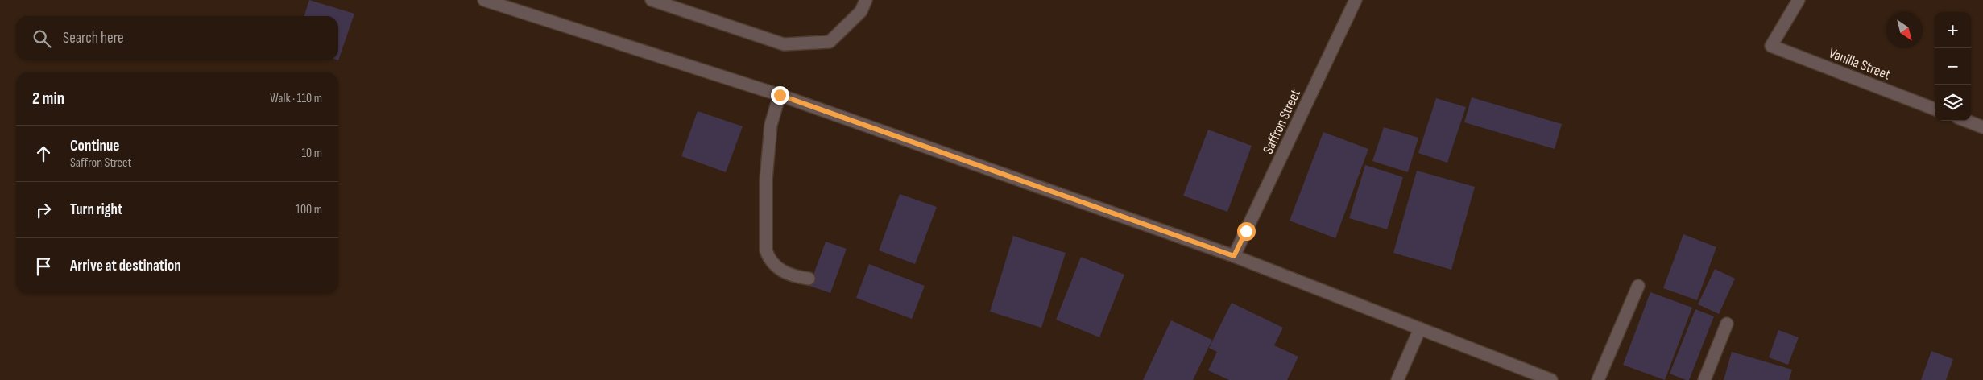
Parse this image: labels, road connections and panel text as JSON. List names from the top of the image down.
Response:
{
  "streets": {
    "street": ["Vanilla Street", "Saffron Street"]
  },
  "north": "bottom right",
  "page": {
    "map_buttons": ["+", "−"],
    "search": "Search here",
    "heading": ["2 min", "Walk · 110 m"],
    "list": [
      ["Continue", "Saffron Street", "10 m"],
      ["Turn right", "100 m"],
      "Arrive at destination"
    ]
  }
}
